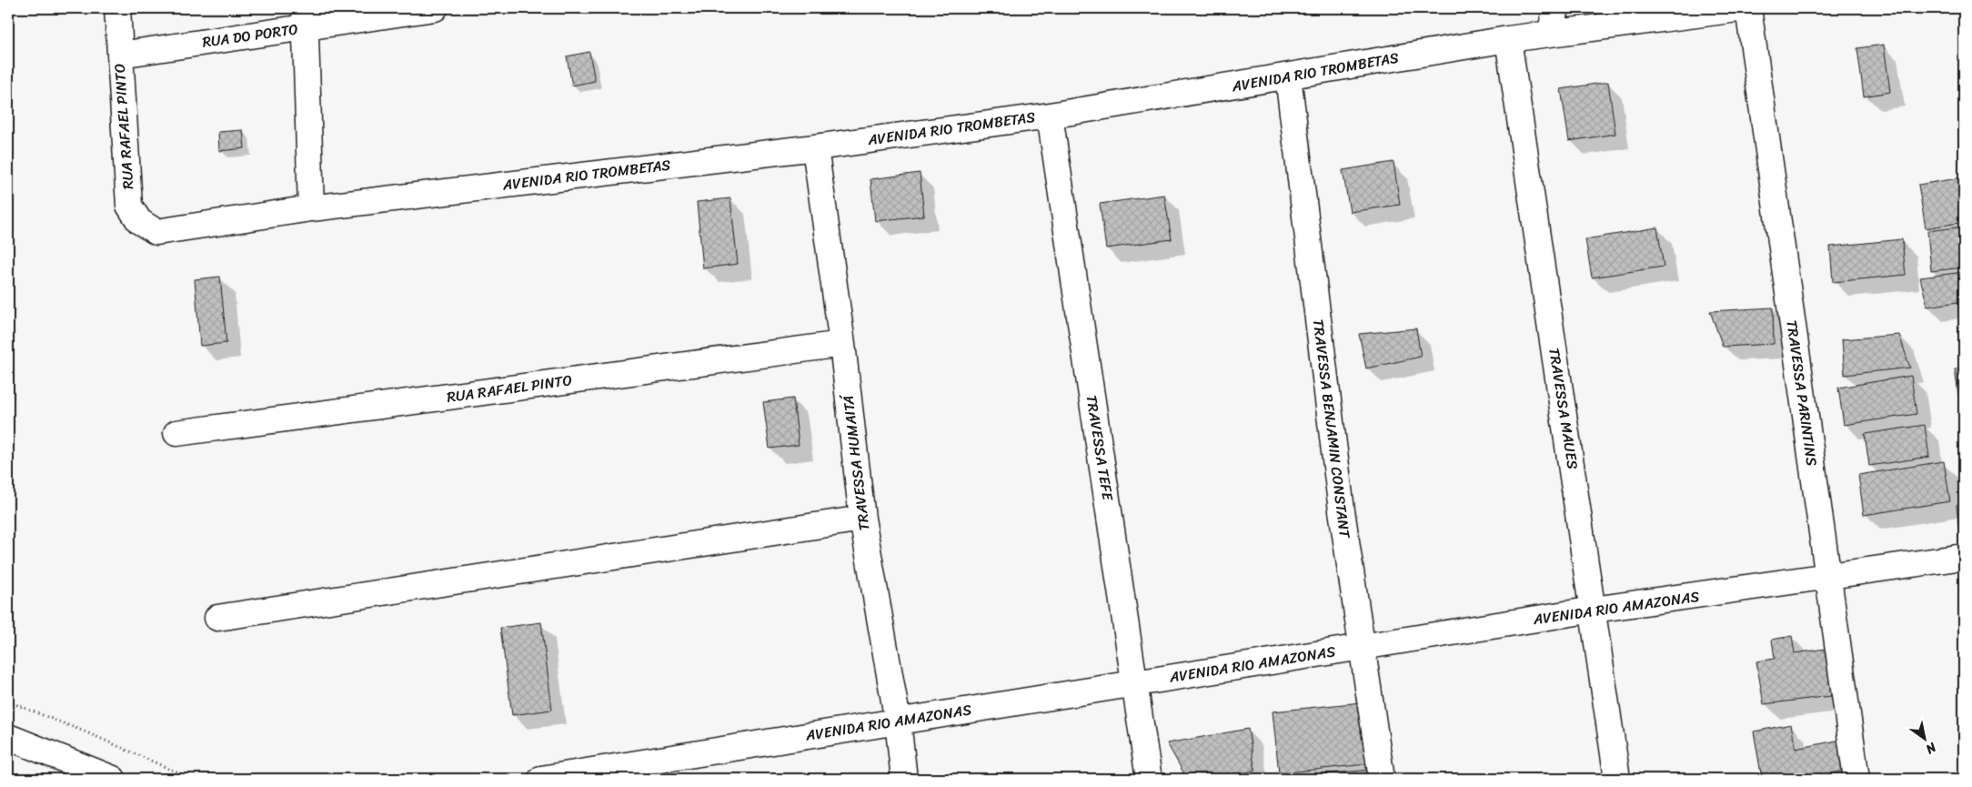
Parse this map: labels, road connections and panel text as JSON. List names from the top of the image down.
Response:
{
  "streets": {
    "street": [
      "RUA DO PORTO",
      "AVENIDA RIO TROMBETAS",
      "RUA RAFAEL PINTO",
      "TRAVESSA PARINTINS",
      "TRAVESSA MAUES",
      "TRAVESSA BENJAMIN CONSTANT",
      "TRAVESSA TEFE",
      "TRAVESSA HUMAITÁ",
      "AVENIDA RIO AMAZONAS"
    ]
  },
  "crossings": [
    ["RUA DO PORTO", "RUA RAFAEL PINTO"],
    ["AVENIDA RIO TROMBETAS", "RUA RAFAEL PINTO"],
    ["AVENIDA RIO TROMBETAS", "TRAVESSA MAUES"],
    ["AVENIDA RIO TROMBETAS", "TRAVESSA BENJAMIN CONSTANT"],
    ["AVENIDA RIO TROMBETAS", "TRAVESSA TEFE"],
    ["AVENIDA RIO TROMBETAS", "TRAVESSA HUMAITÁ"],
    ["RUA RAFAEL PINTO", "TRAVESSA HUMAITÁ"],
    ["TRAVESSA PARINTINS", "AVENIDA RIO AMAZONAS"],
    ["TRAVESSA MAUES", "AVENIDA RIO AMAZONAS"],
    ["TRAVESSA BENJAMIN CONSTANT", "AVENIDA RIO AMAZONAS"],
    ["TRAVESSA TEFE", "AVENIDA RIO AMAZONAS"],
    ["TRAVESSA HUMAITÁ", "AVENIDA RIO AMAZONAS"]
  ],
  "north": "bottom right"
}
